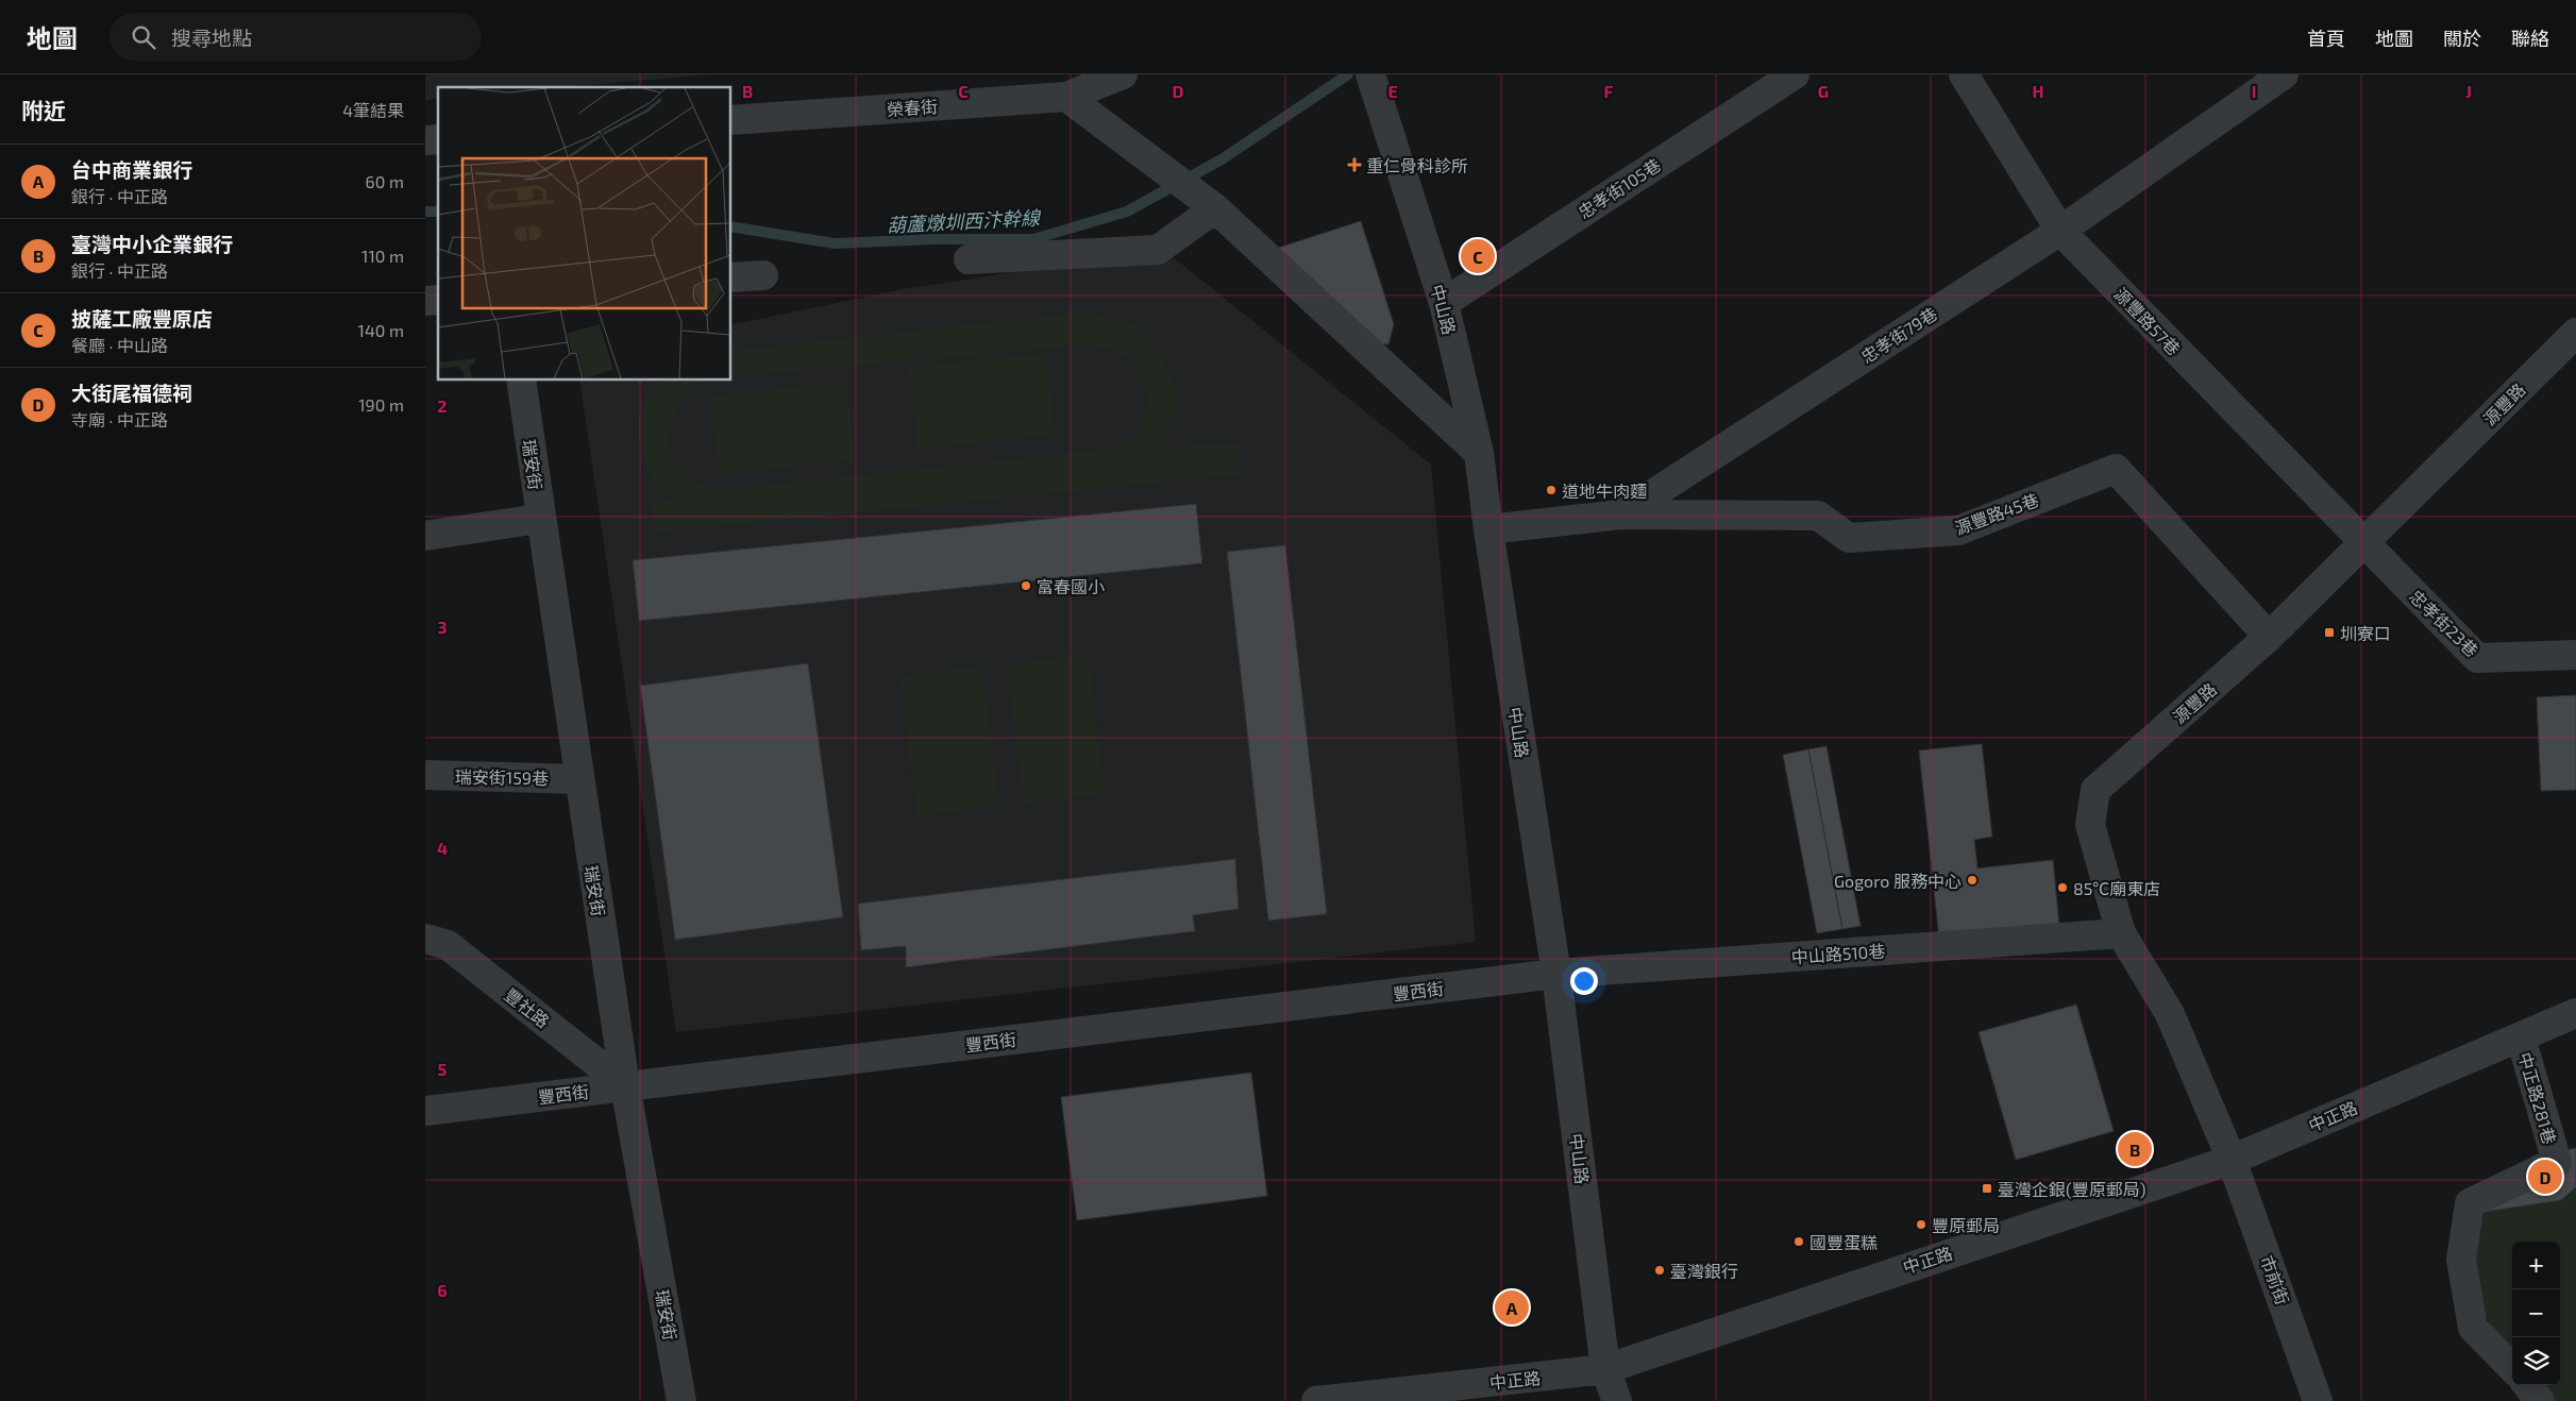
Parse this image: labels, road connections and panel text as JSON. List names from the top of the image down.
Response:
{
  "streets": {
    "street": [
      "榮春街",
      "忠孝街105巷",
      "中山路",
      "源豐路57巷",
      "忠孝街79巷",
      "源豐路",
      "瑞安街",
      "源豐路45巷",
      "忠孝街23巷",
      "瑞安街159巷",
      "中山路510巷",
      "豐西街",
      "豐社路",
      "中正路281巷",
      "中正路",
      "市前街"
    ]
  },
  "crossings": [
    ["忠孝街105巷", "中山路"],
    ["中山路", "忠孝街79巷"],
    ["中山路", "中山路510巷"],
    ["中山路", "豐西街"],
    ["中山路", "中正路"],
    ["源豐路57巷", "忠孝街79巷"],
    ["源豐路57巷", "源豐路"],
    ["源豐路57巷", "忠孝街23巷"],
    ["忠孝街79巷", "源豐路45巷"],
    ["源豐路", "源豐路45巷"],
    ["源豐路", "忠孝街23巷"],
    ["源豐路", "中山路510巷"],
    ["源豐路", "中正路"],
    ["源豐路", "市前街"],
    ["瑞安街", "瑞安街159巷"],
    ["瑞安街", "豐西街"],
    ["瑞安街", "豐社路"],
    ["中山路510巷", "豐西街"],
    ["豐西街", "豐社路"],
    ["中正路281巷", "中正路"],
    ["中正路", "市前街"]
  ],
  "water": ["葫蘆燉圳西汴幹線"],
  "places": {
    "health": ["重仁骨科診所"],
    "other": [
      "道地牛肉麵",
      "富春國小",
      "Gogoro 服務中心",
      "85℃廟東店",
      "豐原郵局",
      "國豐蛋糕",
      "臺灣銀行"
    ],
    "transit": ["圳寮口", "臺灣企銀(豐原郵局)"]
  },
  "page": {
    "header": "地圖",
    "search": "搜尋地點",
    "nav": [
      "首頁",
      "地圖",
      "關於",
      "聯絡"
    ],
    "heading": ["附近", "4筆結果"],
    "list": [
      {
        "mark": "A",
        "name": "台中商業銀行",
        "note": "銀行 · 中正路",
        "value": "60 m"
      },
      {
        "mark": "B",
        "name": "臺灣中小企業銀行",
        "note": "銀行 · 中正路",
        "value": "110 m"
      },
      {
        "mark": "C",
        "name": "披薩工廠豐原店",
        "note": "餐廳 · 中山路",
        "value": "140 m"
      },
      {
        "mark": "D",
        "name": "大街尾福德祠",
        "note": "寺廟 · 中正路",
        "value": "190 m"
      }
    ],
    "pins": [
      "C",
      "B",
      "D",
      "A"
    ],
    "map_buttons": ["+", "−"]
  },
  "grid": {
    "columns": [
      "B",
      "C",
      "D",
      "E",
      "F",
      "G",
      "H",
      "I",
      "J"
    ],
    "rows": [
      "2",
      "3",
      "4",
      "5",
      "6"
    ]
  }
}
